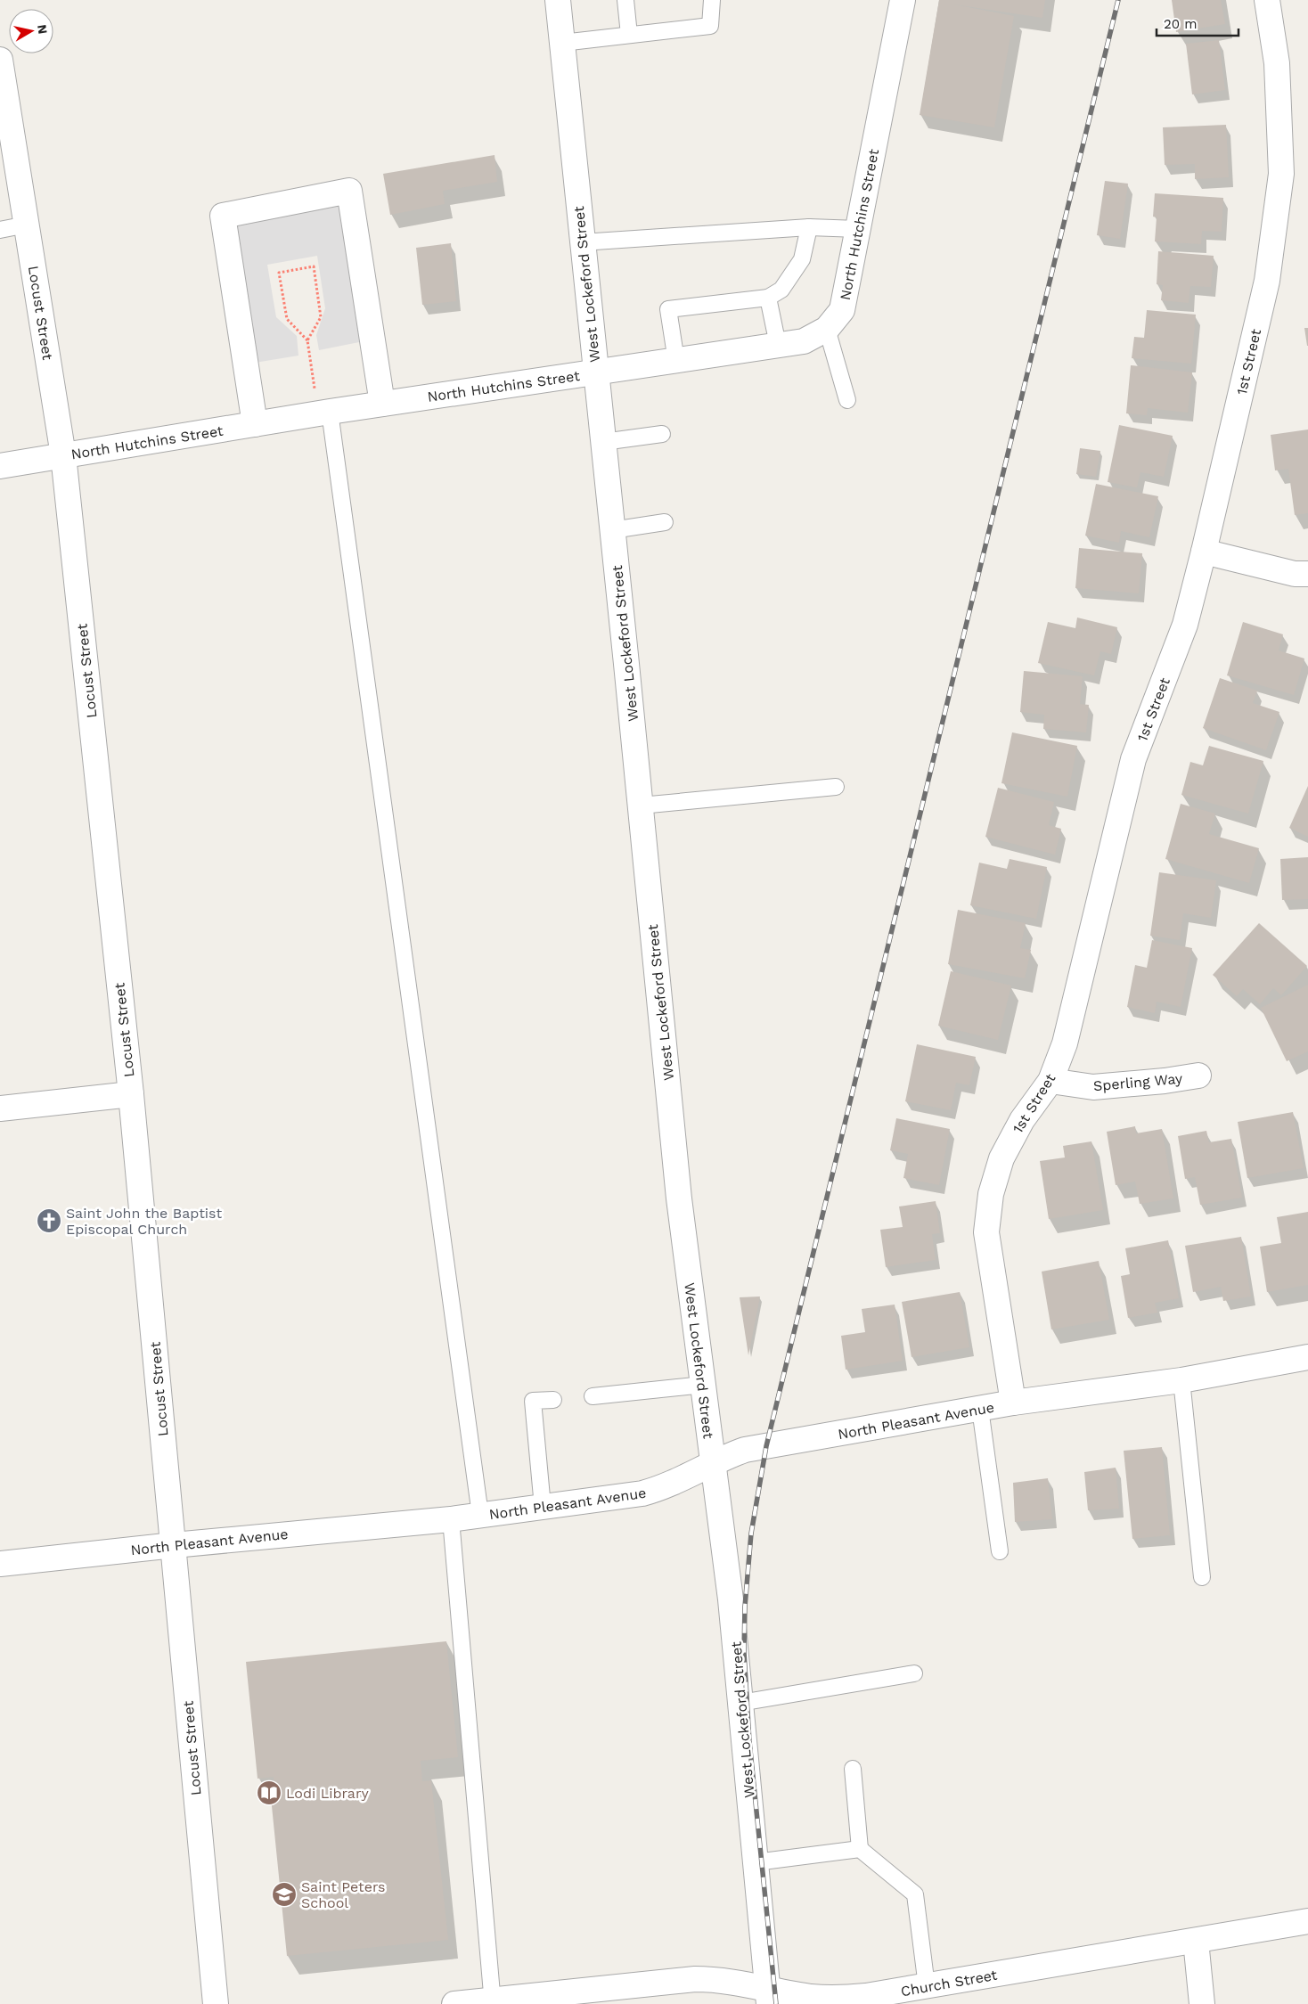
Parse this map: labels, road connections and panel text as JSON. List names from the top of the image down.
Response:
{
  "streets": {
    "street": [
      "North Hutchins Street",
      "West Lockeford Street",
      "Locust Street",
      "1st Street",
      "Sperling Way",
      "North Pleasant Avenue",
      "Church Street"
    ]
  },
  "crossings": [
    ["North Hutchins Street", "West Lockeford Street"],
    ["North Hutchins Street", "Locust Street"],
    ["West Lockeford Street", "North Pleasant Avenue"],
    ["West Lockeford Street", "Church Street"],
    ["Locust Street", "North Pleasant Avenue"],
    ["1st Street", "Sperling Way"],
    ["1st Street", "North Pleasant Avenue"]
  ],
  "places": {
    "church": ["Saint John the Baptist Episcopal Church"],
    "library": ["Lodi Library"],
    "school or university": ["Saint Peters School"]
  },
  "scale_bar": "20 m",
  "north": "right"
}
